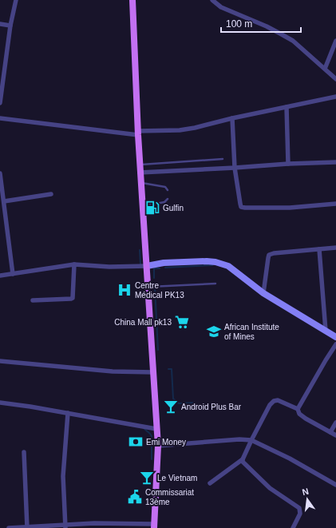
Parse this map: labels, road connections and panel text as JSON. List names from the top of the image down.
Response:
{
  "places": {
    "fuel station": ["Gulfin"],
    "hospital": ["Centre Médical PK13"],
    "supermarket": ["China Mall pk13"],
    "school or university": ["African Institute of Mines"],
    "bar": ["Android Plus Bar", "Le Vietnam"],
    "bank": ["Emi Money"],
    "public building": ["Commissariat 13ème"]
  },
  "scale_bar": "100 m",
  "north": "top"
}
